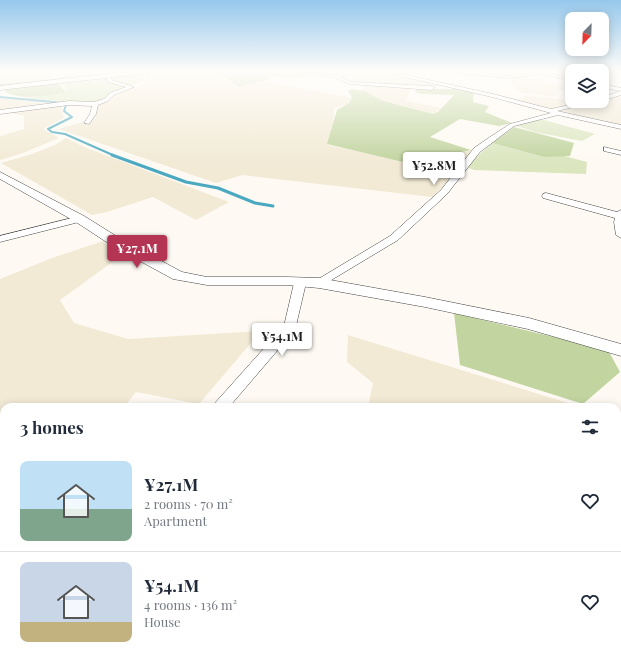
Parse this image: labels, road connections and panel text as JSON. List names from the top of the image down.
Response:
{
  "north": "bottom left",
  "page": {
    "price": ["¥52.8M", "¥27.1M", "¥54.1M"],
    "heading": "3 homes",
    "list": [
      {
        "name": "¥27.1M",
        "note": "2 rooms · 70 m² · Apartment"
      },
      {
        "name": "¥54.1M",
        "note": "4 rooms · 136 m² · House"
      }
    ]
  }
}
